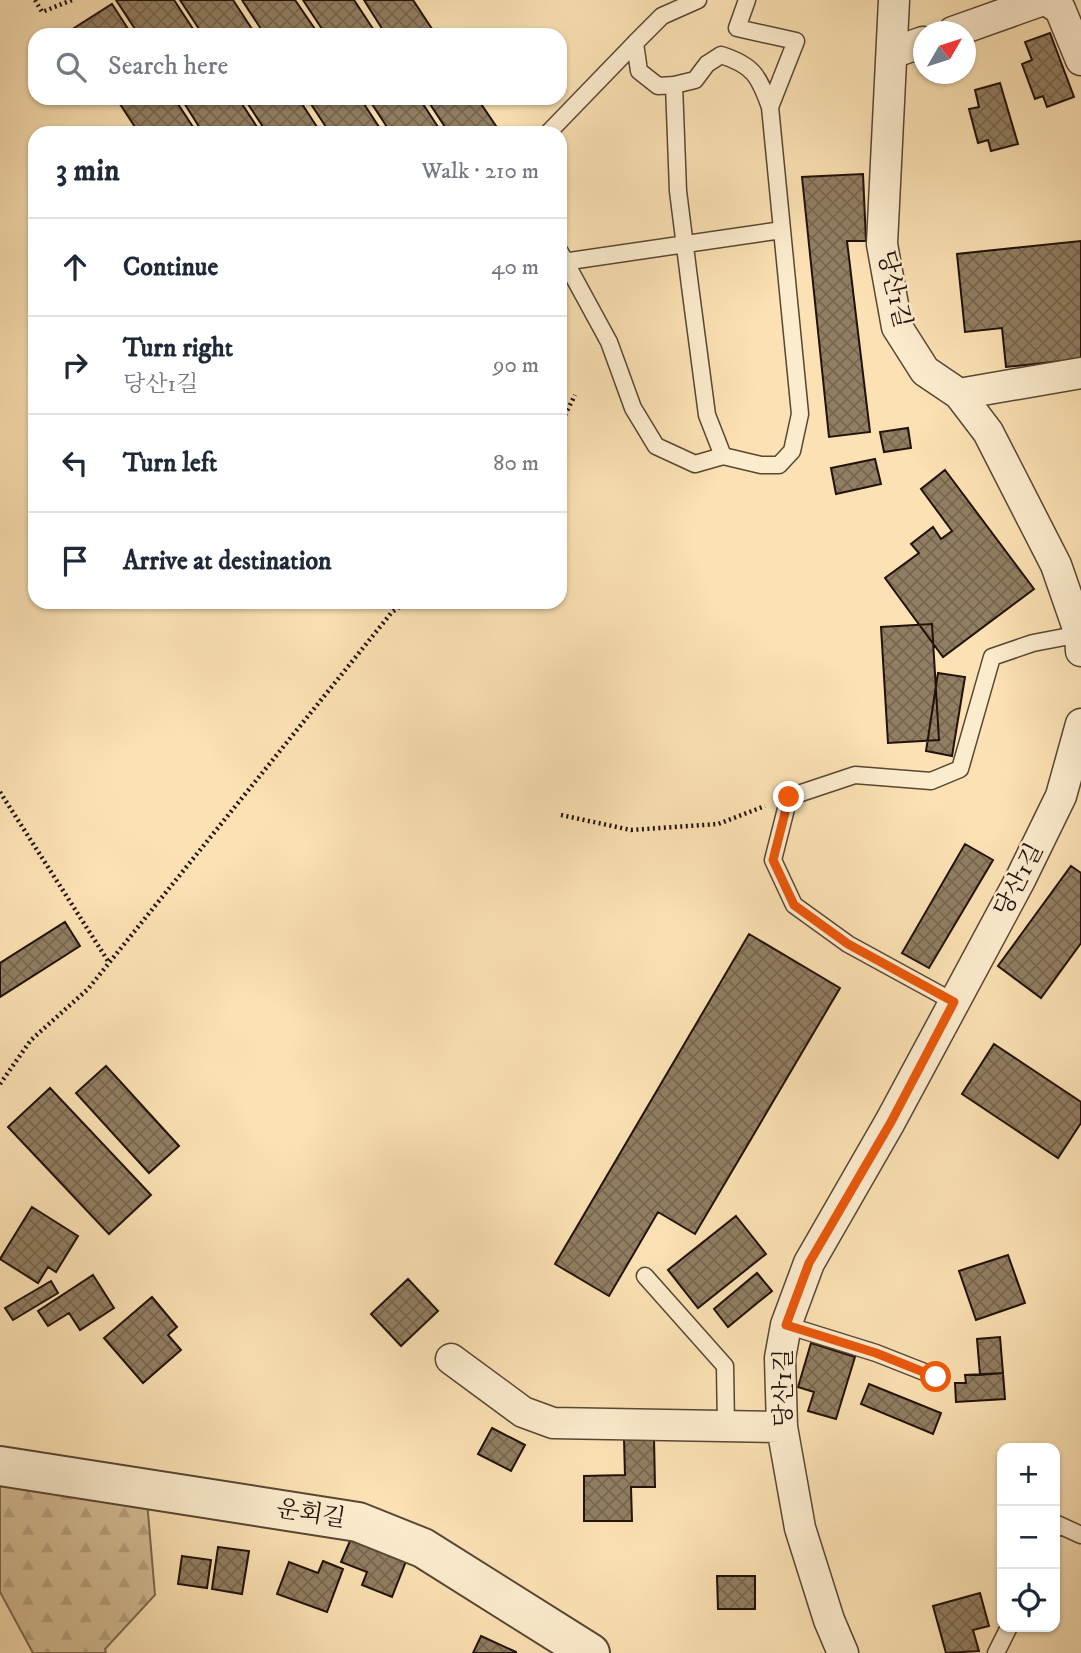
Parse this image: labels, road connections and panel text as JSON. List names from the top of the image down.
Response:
{
  "streets": {
    "street": ["당산1길", "운회길"]
  },
  "north": "top right",
  "page": {
    "search": "Search here",
    "heading": ["3 min", "Walk · 210 m"],
    "list": [
      ["Continue", "40 m"],
      ["Turn right", "당산1길", "90 m"],
      ["Turn left", "80 m"],
      "Arrive at destination"
    ],
    "map_buttons": ["+", "−"]
  }
}
